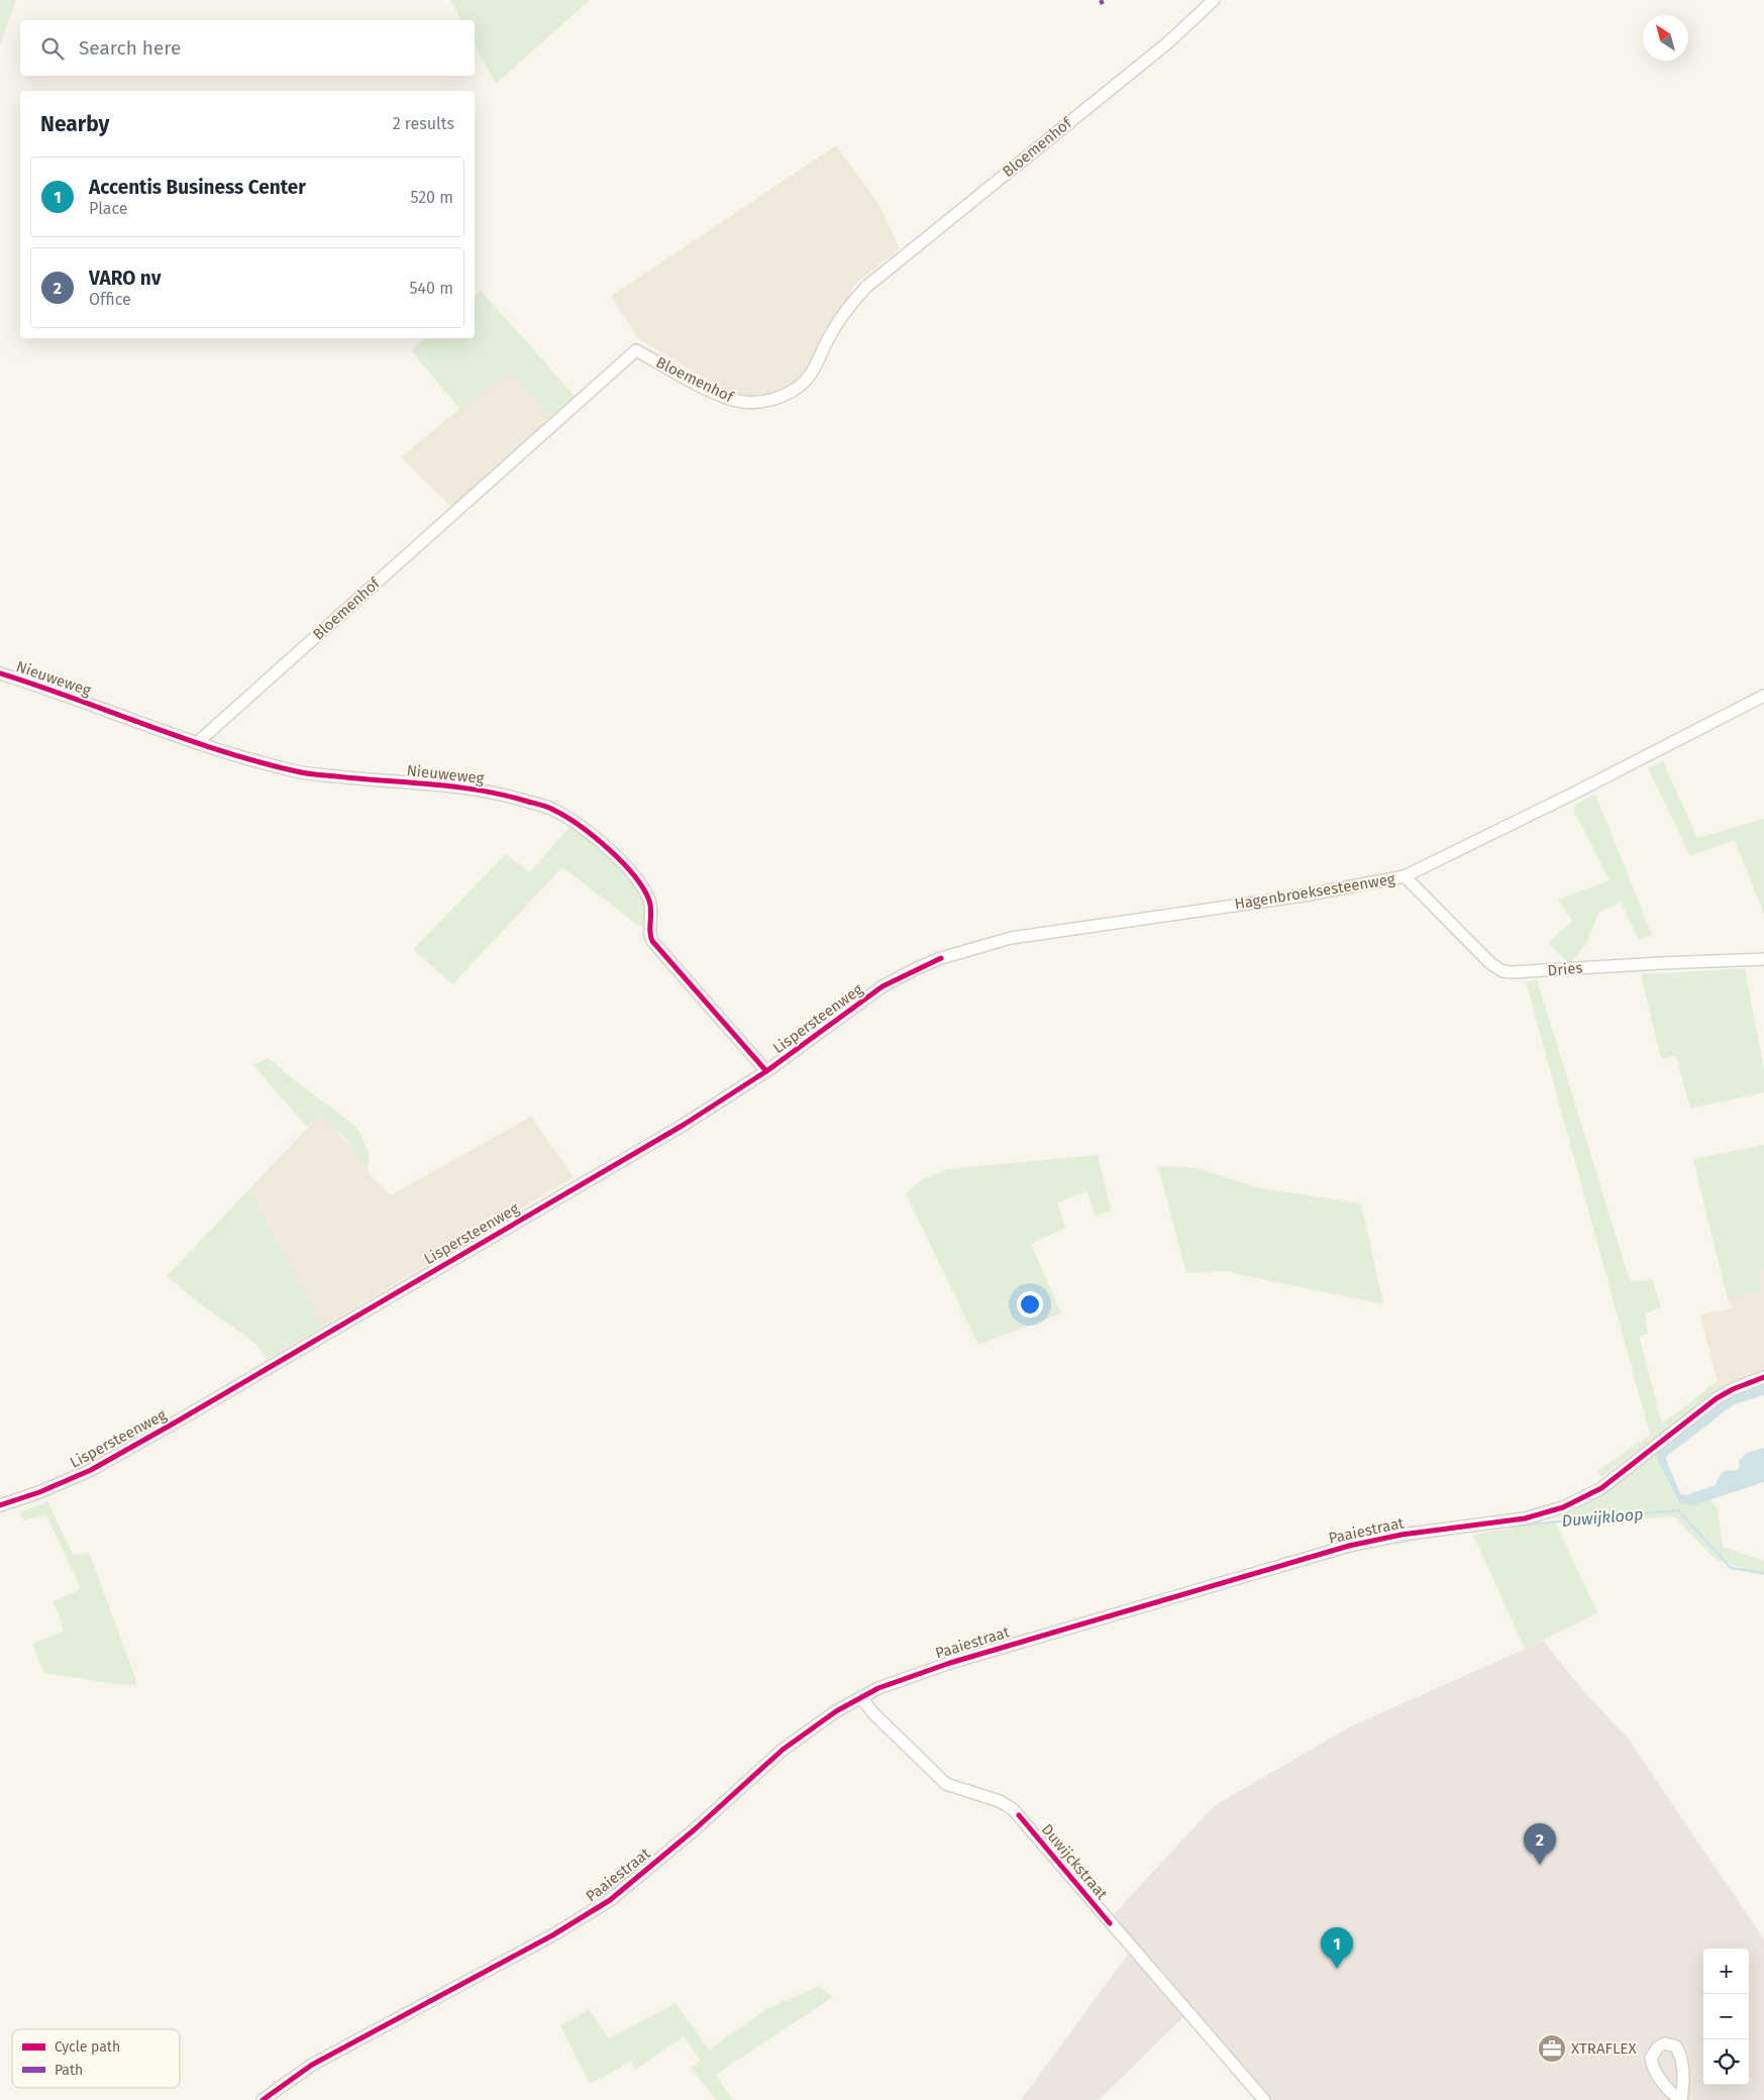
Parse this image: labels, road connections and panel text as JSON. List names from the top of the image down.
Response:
{
  "streets": {
    "street": [
      "Bloemenhof",
      "Nieuweweg",
      "Hagenbroeksesteenweg",
      "Dries",
      "Lispersteenweg",
      "Paaiestraat",
      "Duwijckstraat"
    ]
  },
  "crossings": [
    ["Bloemenhof", "Nieuweweg"],
    ["Nieuweweg", "Lispersteenweg"],
    ["Hagenbroeksesteenweg", "Dries"],
    ["Hagenbroeksesteenweg", "Lispersteenweg"],
    ["Paaiestraat", "Duwijckstraat"]
  ],
  "water": ["Duwijkloop"],
  "places": {
    "office": ["XTRAFLEX"]
  },
  "legend": ["Cycle path", "Path"],
  "north": "top left",
  "page": {
    "search": "Search here",
    "heading": ["Nearby", "2 results"],
    "list": [
      {
        "mark": "1",
        "name": "Accentis Business Center",
        "note": "Place",
        "value": "520 m"
      },
      {
        "mark": "2",
        "name": "VARO nv",
        "note": "Office",
        "value": "540 m"
      }
    ],
    "pins": ["2", "1"],
    "map_buttons": ["+", "−"]
  }
}
